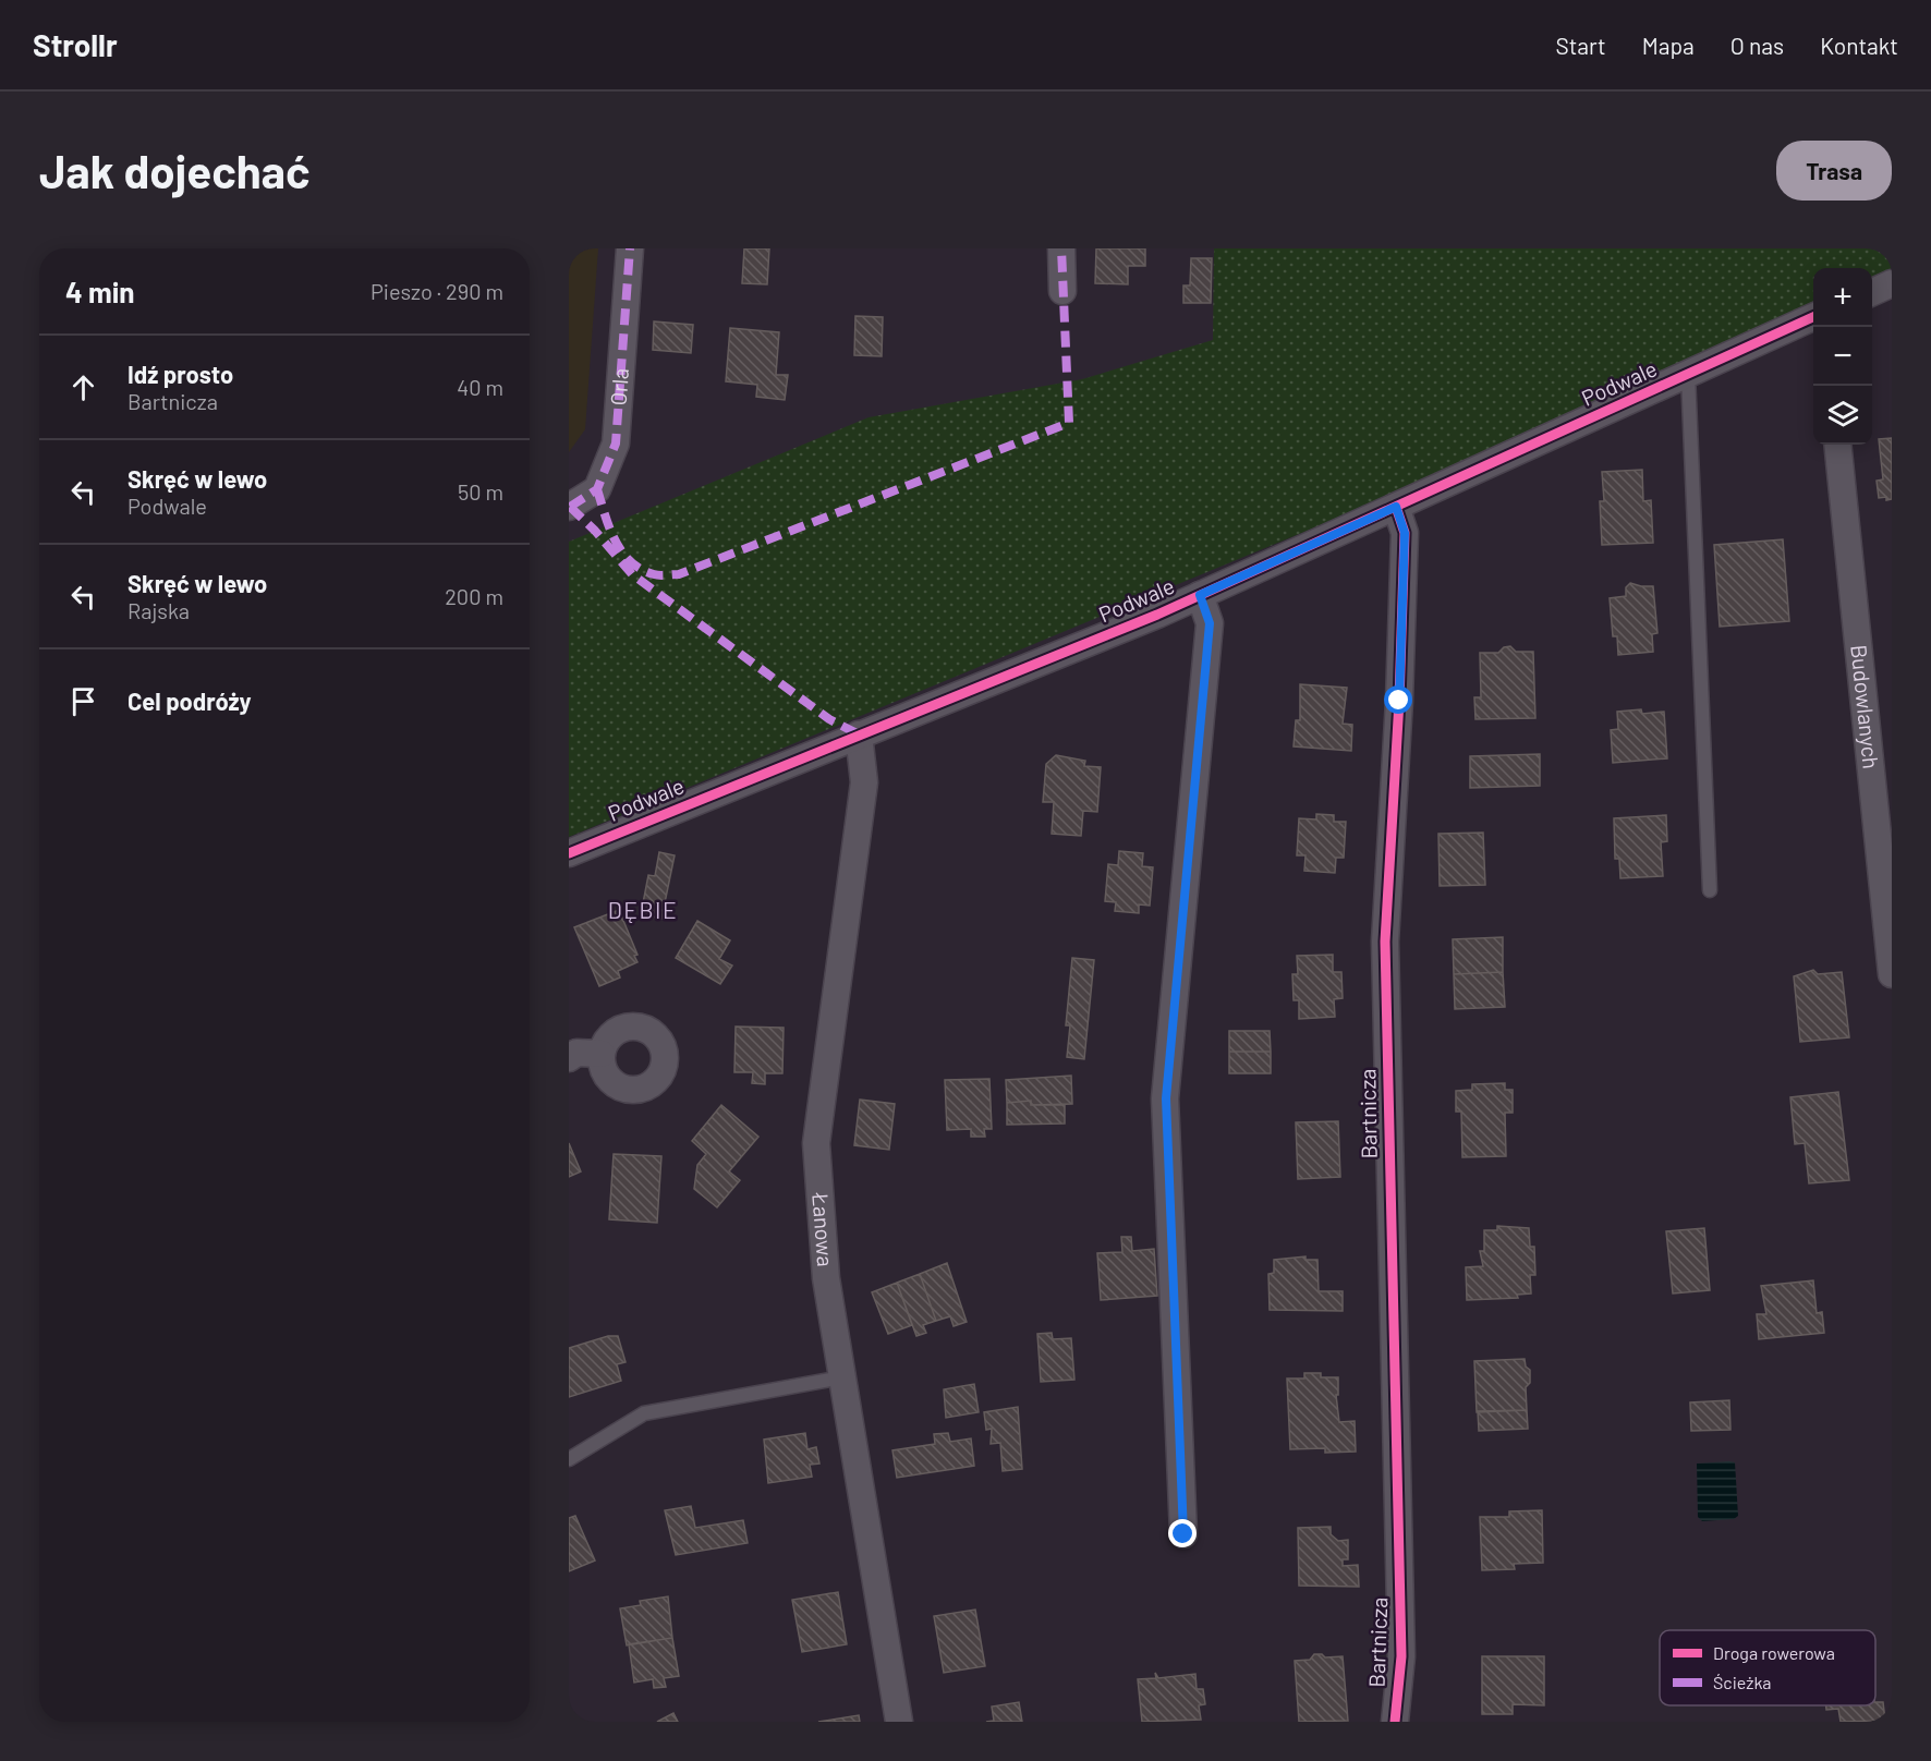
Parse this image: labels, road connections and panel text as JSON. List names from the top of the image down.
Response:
{
  "streets": {
    "street": [
      "Podwale",
      "Orla",
      "Budowlanych",
      "Bartnicza",
      "Łanowa"
    ]
  },
  "crossings": [
    ["Podwale", "Bartnicza"],
    ["Podwale", "Łanowa"]
  ],
  "districts": ["DĘBIE"],
  "legend": ["Droga rowerowa", "Ścieżka"],
  "page": {
    "header": "Strollr",
    "nav": [
      "Start",
      "Mapa",
      "O nas",
      "Kontakt"
    ],
    "buttons": "Trasa",
    "title": "Jak dojechać",
    "heading": ["4 min", "Pieszo · 290 m"],
    "map_buttons": ["+", "−"],
    "list": [
      ["Idź prosto", "Bartnicza", "40 m"],
      ["Skręć w lewo", "Podwale", "50 m"],
      ["Skręć w lewo", "Rajska", "200 m"],
      "Cel podróży"
    ]
  }
}
